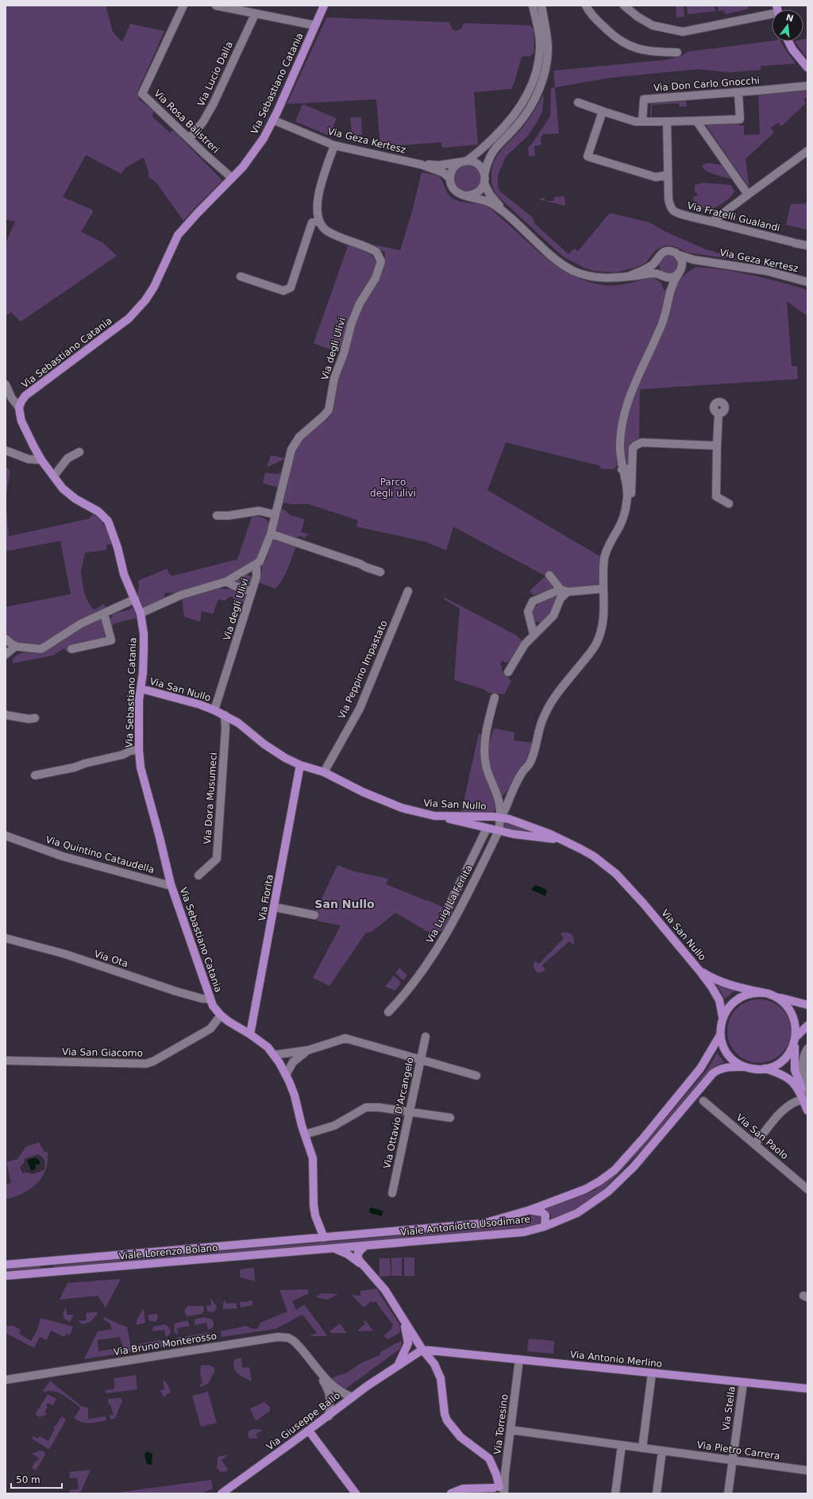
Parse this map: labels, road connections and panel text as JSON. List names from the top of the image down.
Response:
{
  "streets": {
    "main road": [
      "Via Sebastiano Catania",
      "Via San Nullo",
      "Via Fiorita",
      "Viale Antoniotto Usodimare",
      "Viale Lorenzo Bolano",
      "Via Antonio Merlino",
      "Via Giuseppe Ballo"
    ],
    "street": [
      "Via Lucio Dalla",
      "Via Don Carlo Gnocchi",
      "Via Rosa Balistreri",
      "Via Geza Kertesz",
      "Via Fratelli Gualandi",
      "Via degli Ulivi",
      "Via Peppino Impastato",
      "Via Dora Musumeci",
      "Via Quintino Cataudella",
      "Via Luigi La Ferlita",
      "Via Ota",
      "Via San Giacomo",
      "Via Ottavio D'Arcangelo",
      "Via San Paolo",
      "Via Bruno Monterosso",
      "Via Stella",
      "Via Torresino",
      "Via Pietro Carrera"
    ]
  },
  "crossings": [
    ["Via Lucio Dalla", "Via Rosa Balistreri"],
    ["Via Sebastiano Catania", "Via Rosa Balistreri"],
    ["Via Sebastiano Catania", "Via Geza Kertesz"],
    ["Via Sebastiano Catania", "Via San Nullo"],
    ["Via Sebastiano Catania", "Via Quintino Cataudella"],
    ["Via Sebastiano Catania", "Via Fiorita"],
    ["Via Sebastiano Catania", "Via Ota"],
    ["Via Sebastiano Catania", "Via San Giacomo"],
    ["Via Sebastiano Catania", "Viale Antoniotto Usodimare"],
    ["Via Sebastiano Catania", "Viale Lorenzo Bolano"],
    ["Via degli Ulivi", "Via San Nullo"],
    ["Via Peppino Impastato", "Via San Nullo"],
    ["Via San Nullo", "Via Dora Musumeci"],
    ["Via San Nullo", "Via Fiorita"],
    ["Via San Nullo", "Via Luigi La Ferlita"],
    ["Via San Nullo", "Viale Antoniotto Usodimare"],
    ["Viale Antoniotto Usodimare", "Viale Lorenzo Bolano"],
    ["Via Antonio Merlino", "Via Stella"],
    ["Via Antonio Merlino", "Via Giuseppe Ballo"],
    ["Via Antonio Merlino", "Via Torresino"],
    ["Via Stella", "Via Pietro Carrera"]
  ],
  "districts": ["San Nullo"],
  "parks": ["Parco degli ulivi"],
  "scale_bar": "50 m",
  "north": "top"
}
